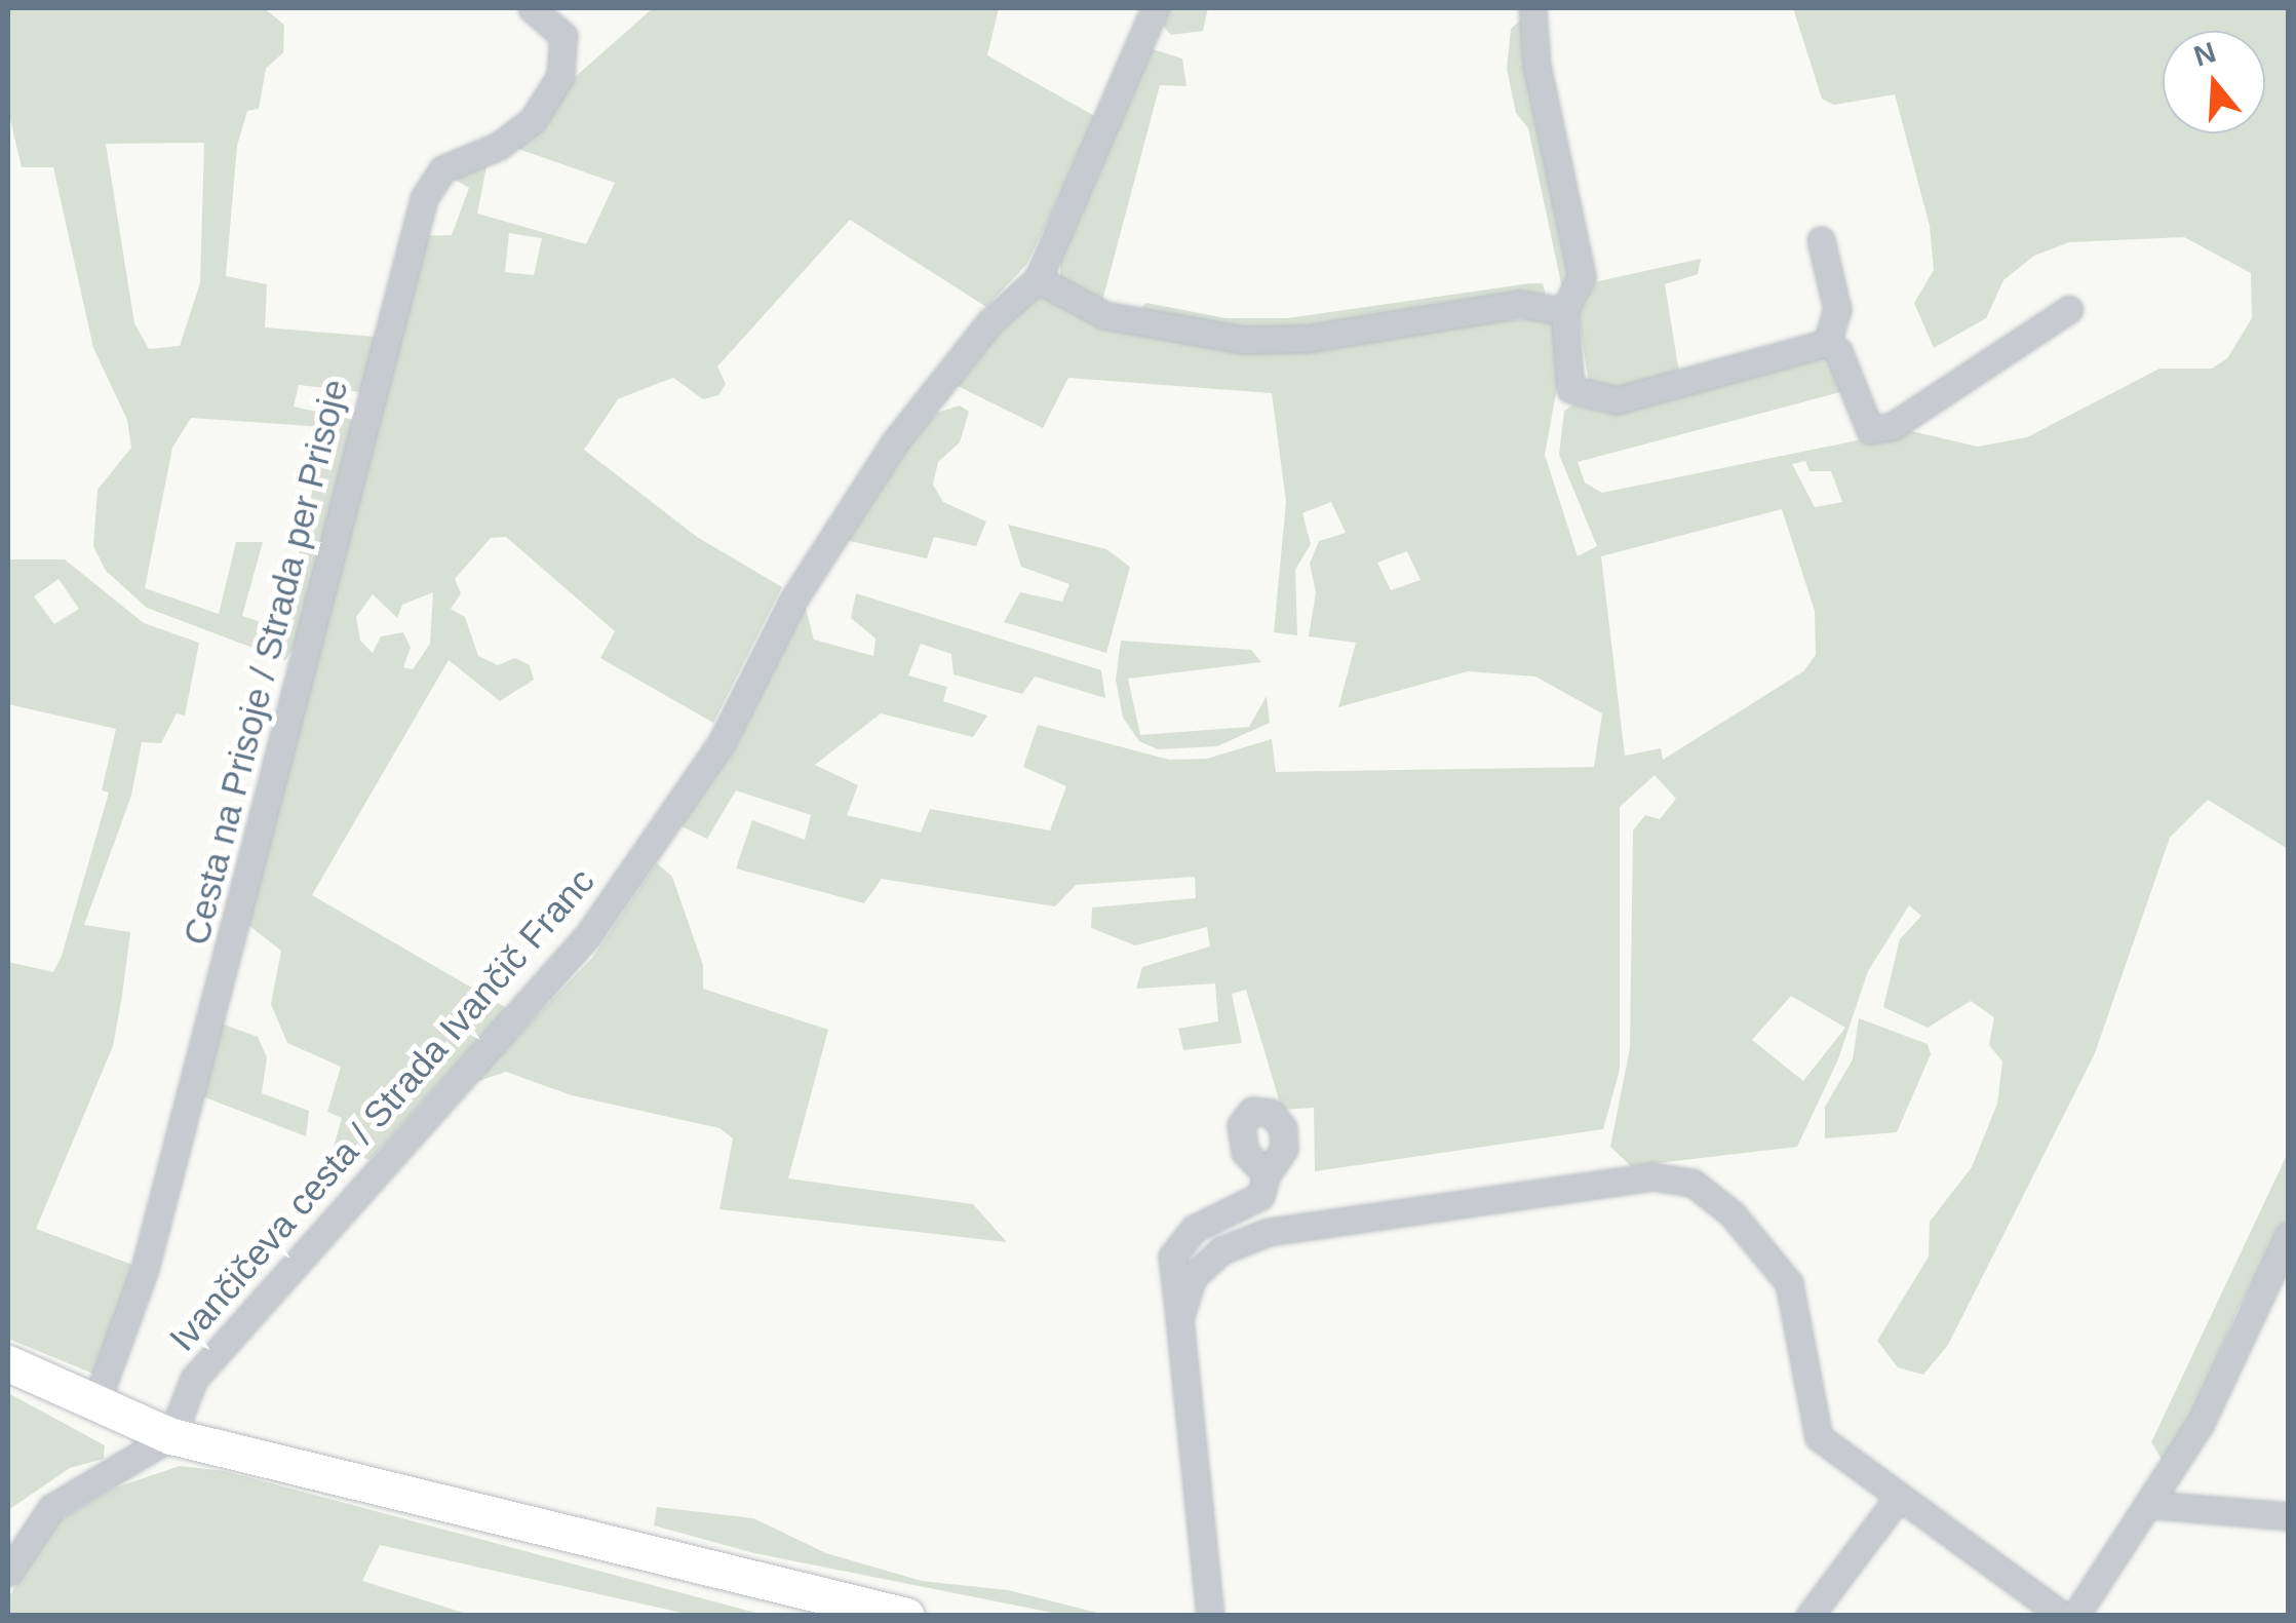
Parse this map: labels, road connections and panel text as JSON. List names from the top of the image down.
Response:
{
  "streets": {
    "street": ["Cesta na Prisoje / Strada per Prisoje", "Ivančičeva cesta / Strada Ivančič Franc"]
  },
  "north": "top"
}
